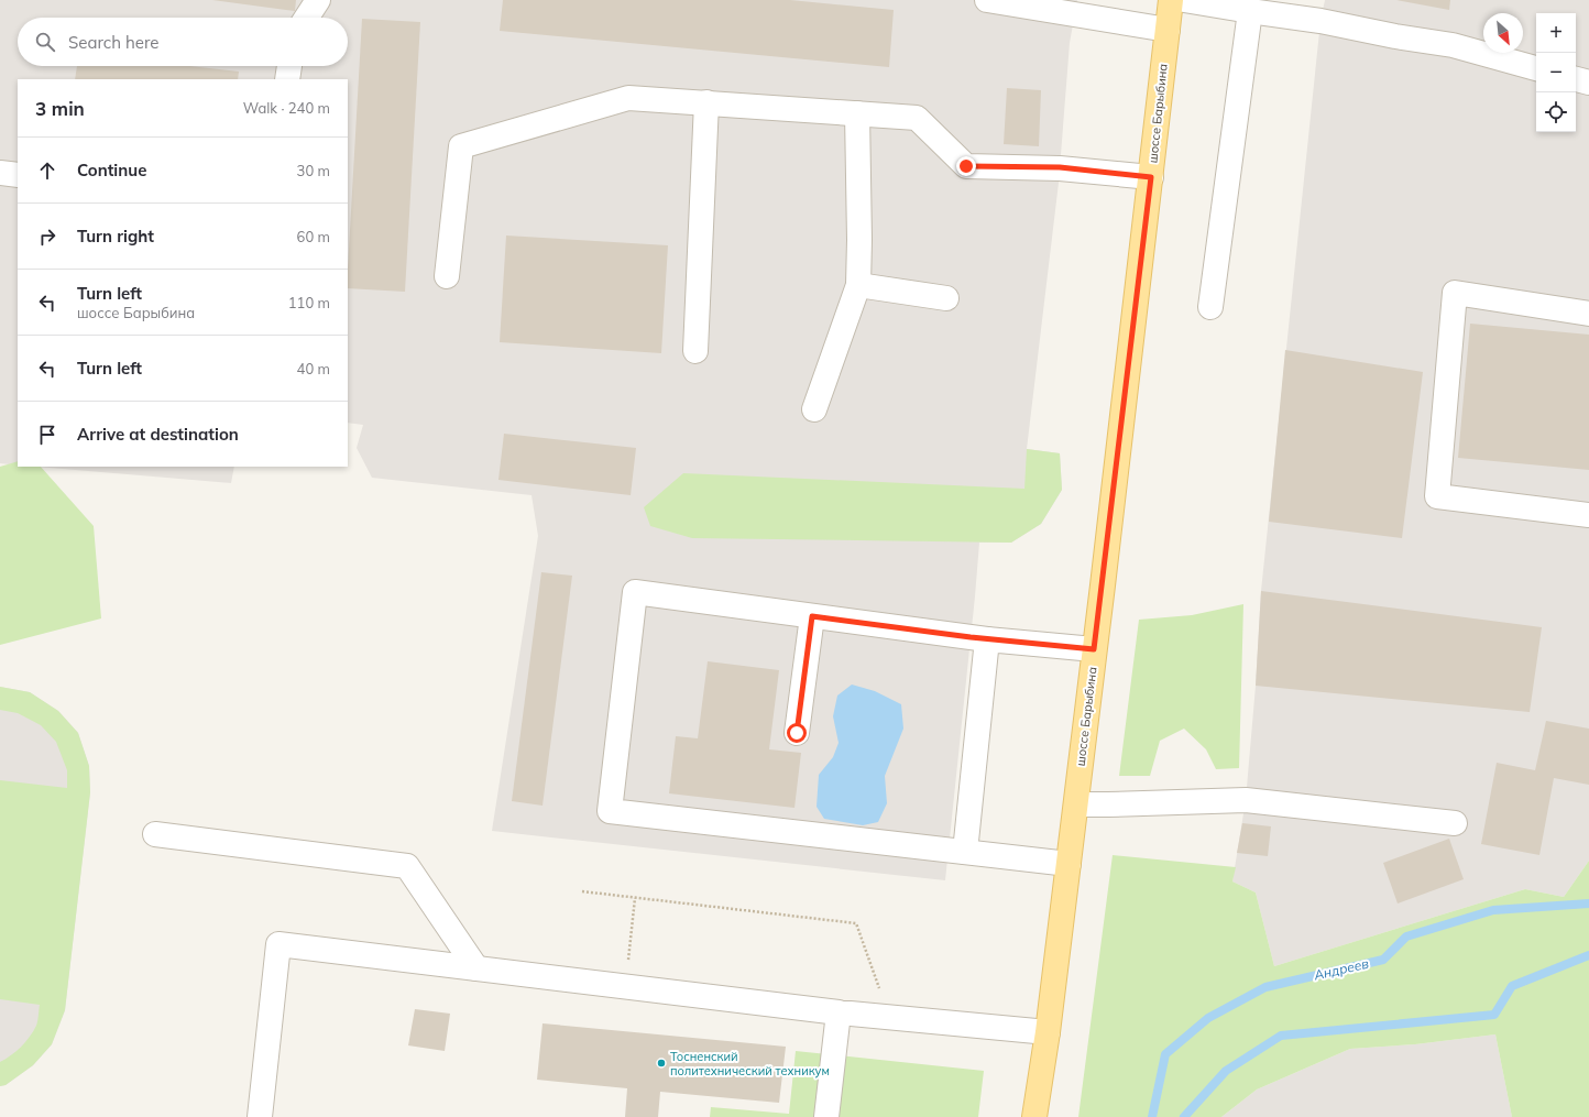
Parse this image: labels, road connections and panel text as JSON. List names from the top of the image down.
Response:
{
  "streets": {
    "main road": ["шоссе Барыбина"]
  },
  "water": ["Андреев"],
  "places": ["Тосненский политехнический техникум"],
  "north": "bottom right",
  "page": {
    "map_buttons": ["+", "−"],
    "search": "Search here",
    "heading": ["3 min", "Walk · 240 m"],
    "list": [
      ["Continue", "30 m"],
      ["Turn right", "60 m"],
      ["Turn left", "шоссе Барыбина", "110 m"],
      ["Turn left", "40 m"],
      "Arrive at destination"
    ]
  }
}
